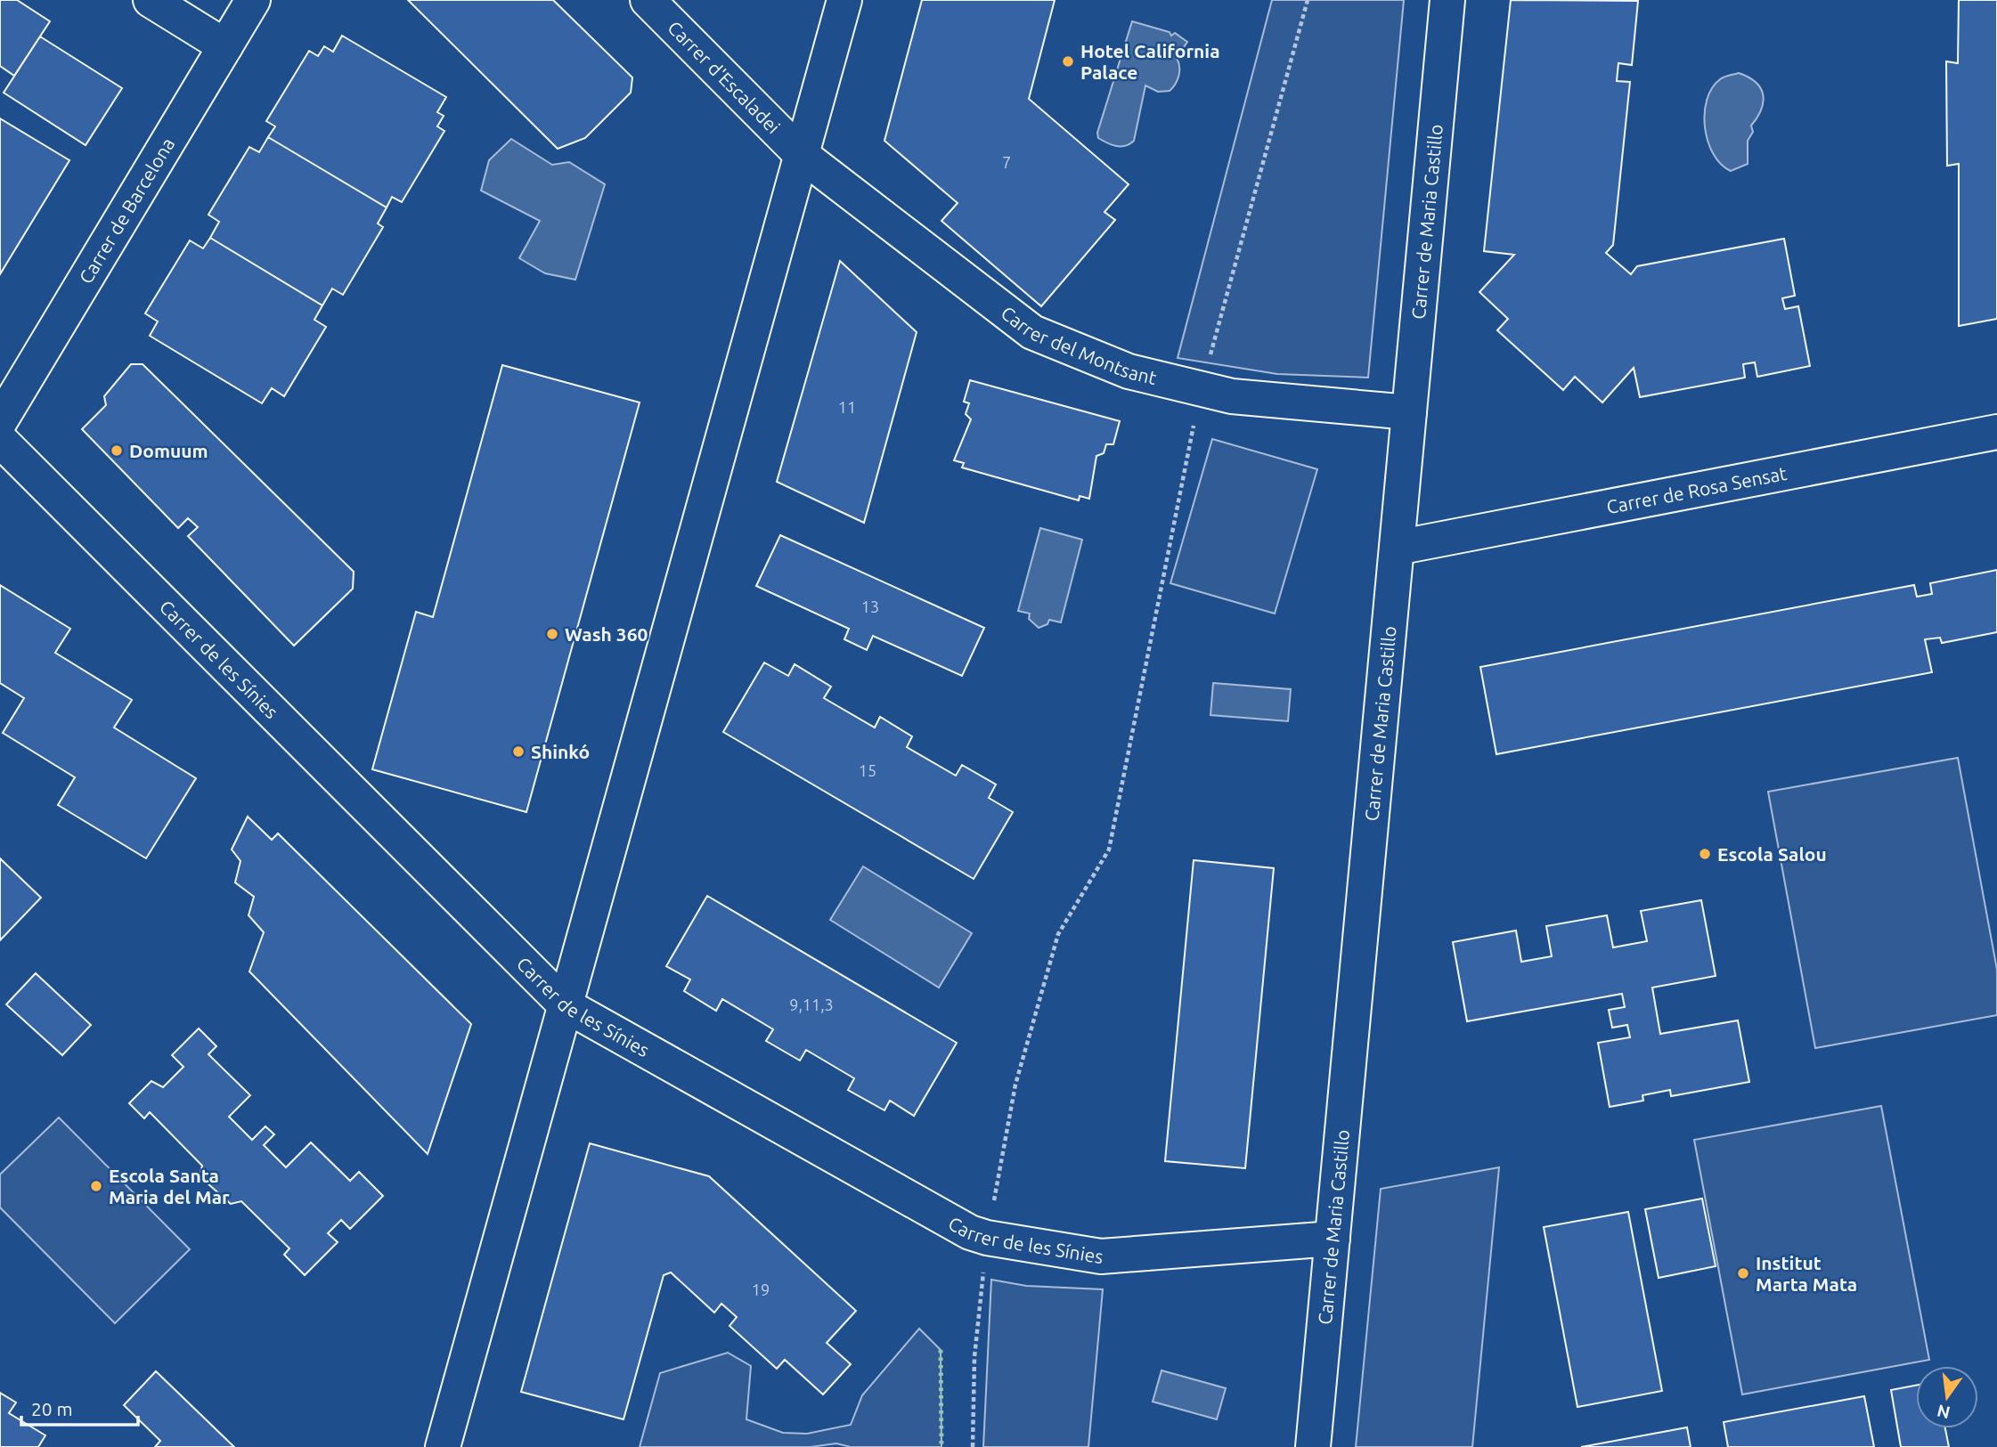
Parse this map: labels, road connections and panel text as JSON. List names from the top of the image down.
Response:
{
  "streets": {
    "street": [
      "Carrer d'Escaladei",
      "Carrer de Barcelona",
      "Carrer de Maria Castillo",
      "Carrer del Montsant",
      "Carrer de Rosa Sensat",
      "Carrer de les Sínies"
    ]
  },
  "crossings": [
    ["Carrer d'Escaladei", "Carrer del Montsant"],
    ["Carrer de Maria Castillo", "Carrer del Montsant"],
    ["Carrer de Maria Castillo", "Carrer de Rosa Sensat"],
    ["Carrer de Maria Castillo", "Carrer de les Sínies"]
  ],
  "places": [
    "Hotel California Palace",
    "Domuum",
    "Wash 360",
    "Shinkó",
    "Escola Salou",
    "Escola Santa Maria del Mar",
    "Institut Marta Mata"
  ],
  "house_numbers": [
    "7",
    "11",
    "13",
    "15",
    "9,11,3",
    "19"
  ],
  "scale_bar": "20 m",
  "north": "bottom"
}
